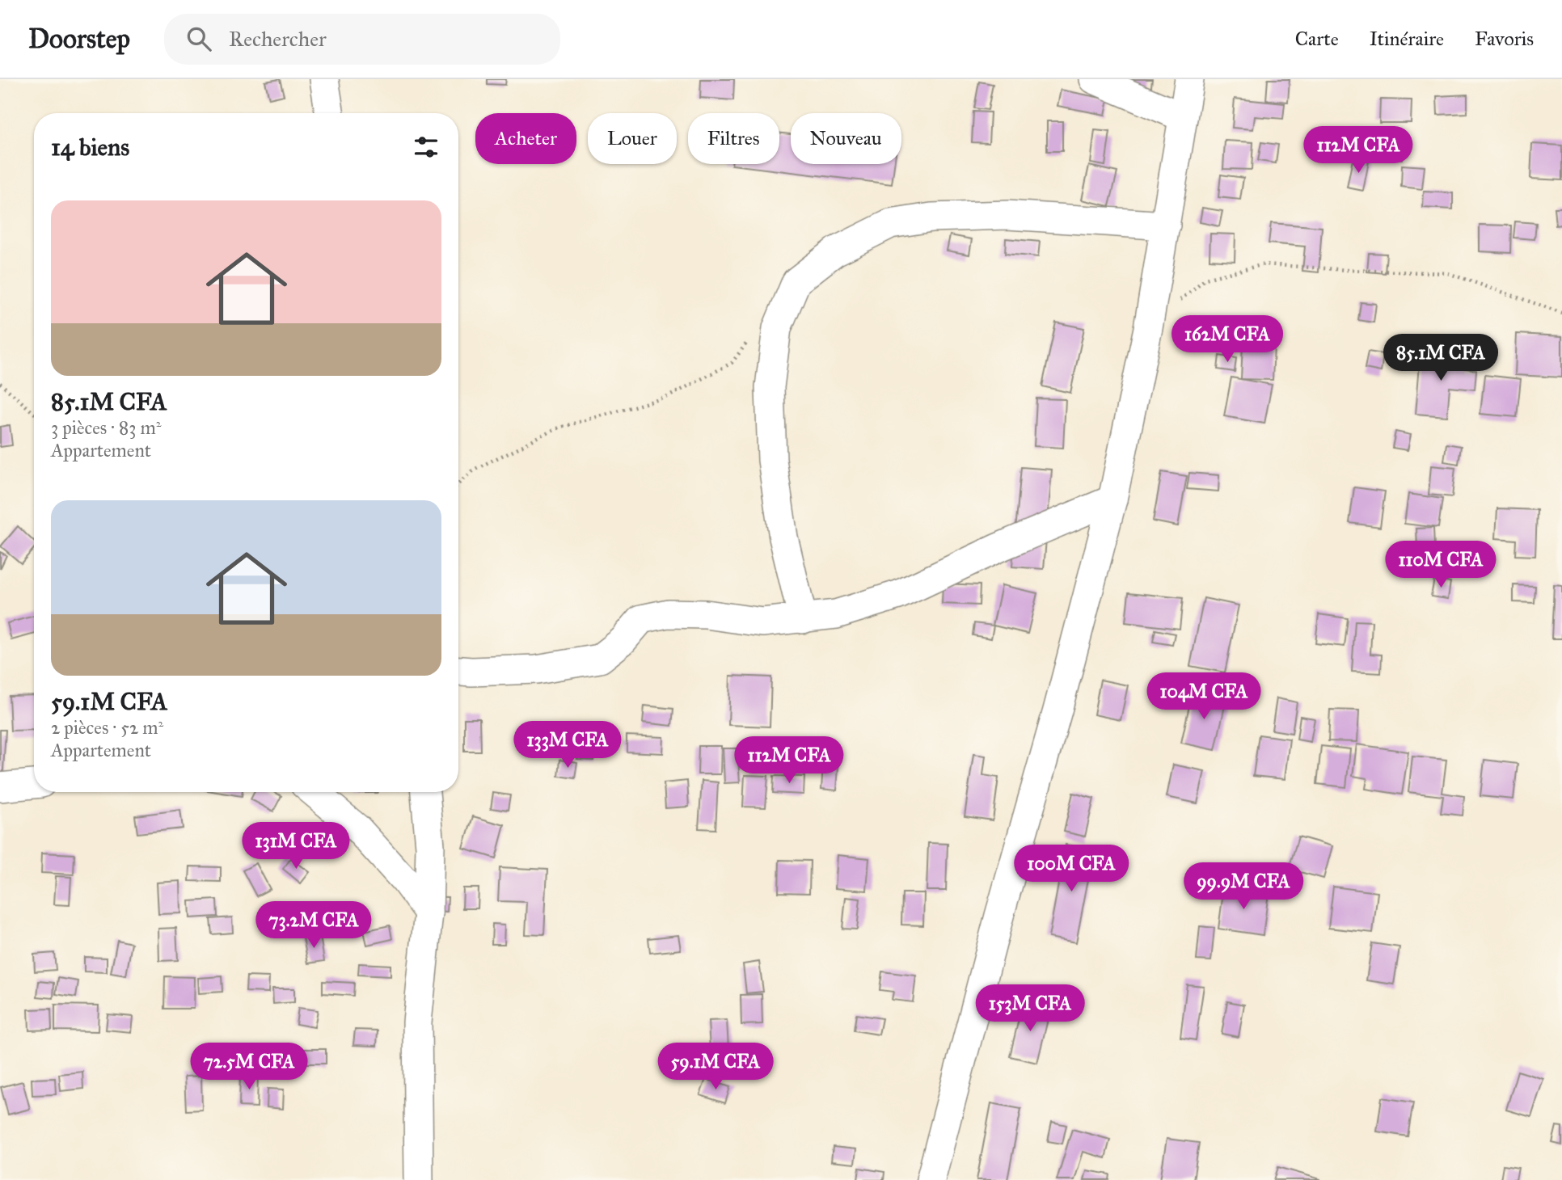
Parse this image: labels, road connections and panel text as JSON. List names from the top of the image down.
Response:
{
  "page": {
    "header": "Doorstep",
    "search": "Rechercher",
    "nav": ["Carte", "Itinéraire", "Favoris"],
    "chip": [
      "Acheter",
      "Louer",
      "Filtres",
      "Nouveau"
    ],
    "heading": "14 biens",
    "price": [
      "112M CFA",
      "162M CFA",
      "85.1M CFA",
      "110M CFA",
      "104M CFA",
      "133M CFA",
      "112M CFA",
      "131M CFA",
      "100M CFA",
      "99.9M CFA",
      "73.2M CFA",
      "153M CFA",
      "72.5M CFA",
      "59.1M CFA"
    ],
    "list": [
      {
        "name": "85.1M CFA",
        "note": "3 pièces · 83 m² · Appartement"
      },
      {
        "name": "59.1M CFA",
        "note": "2 pièces · 52 m² · Appartement"
      }
    ]
  }
}
